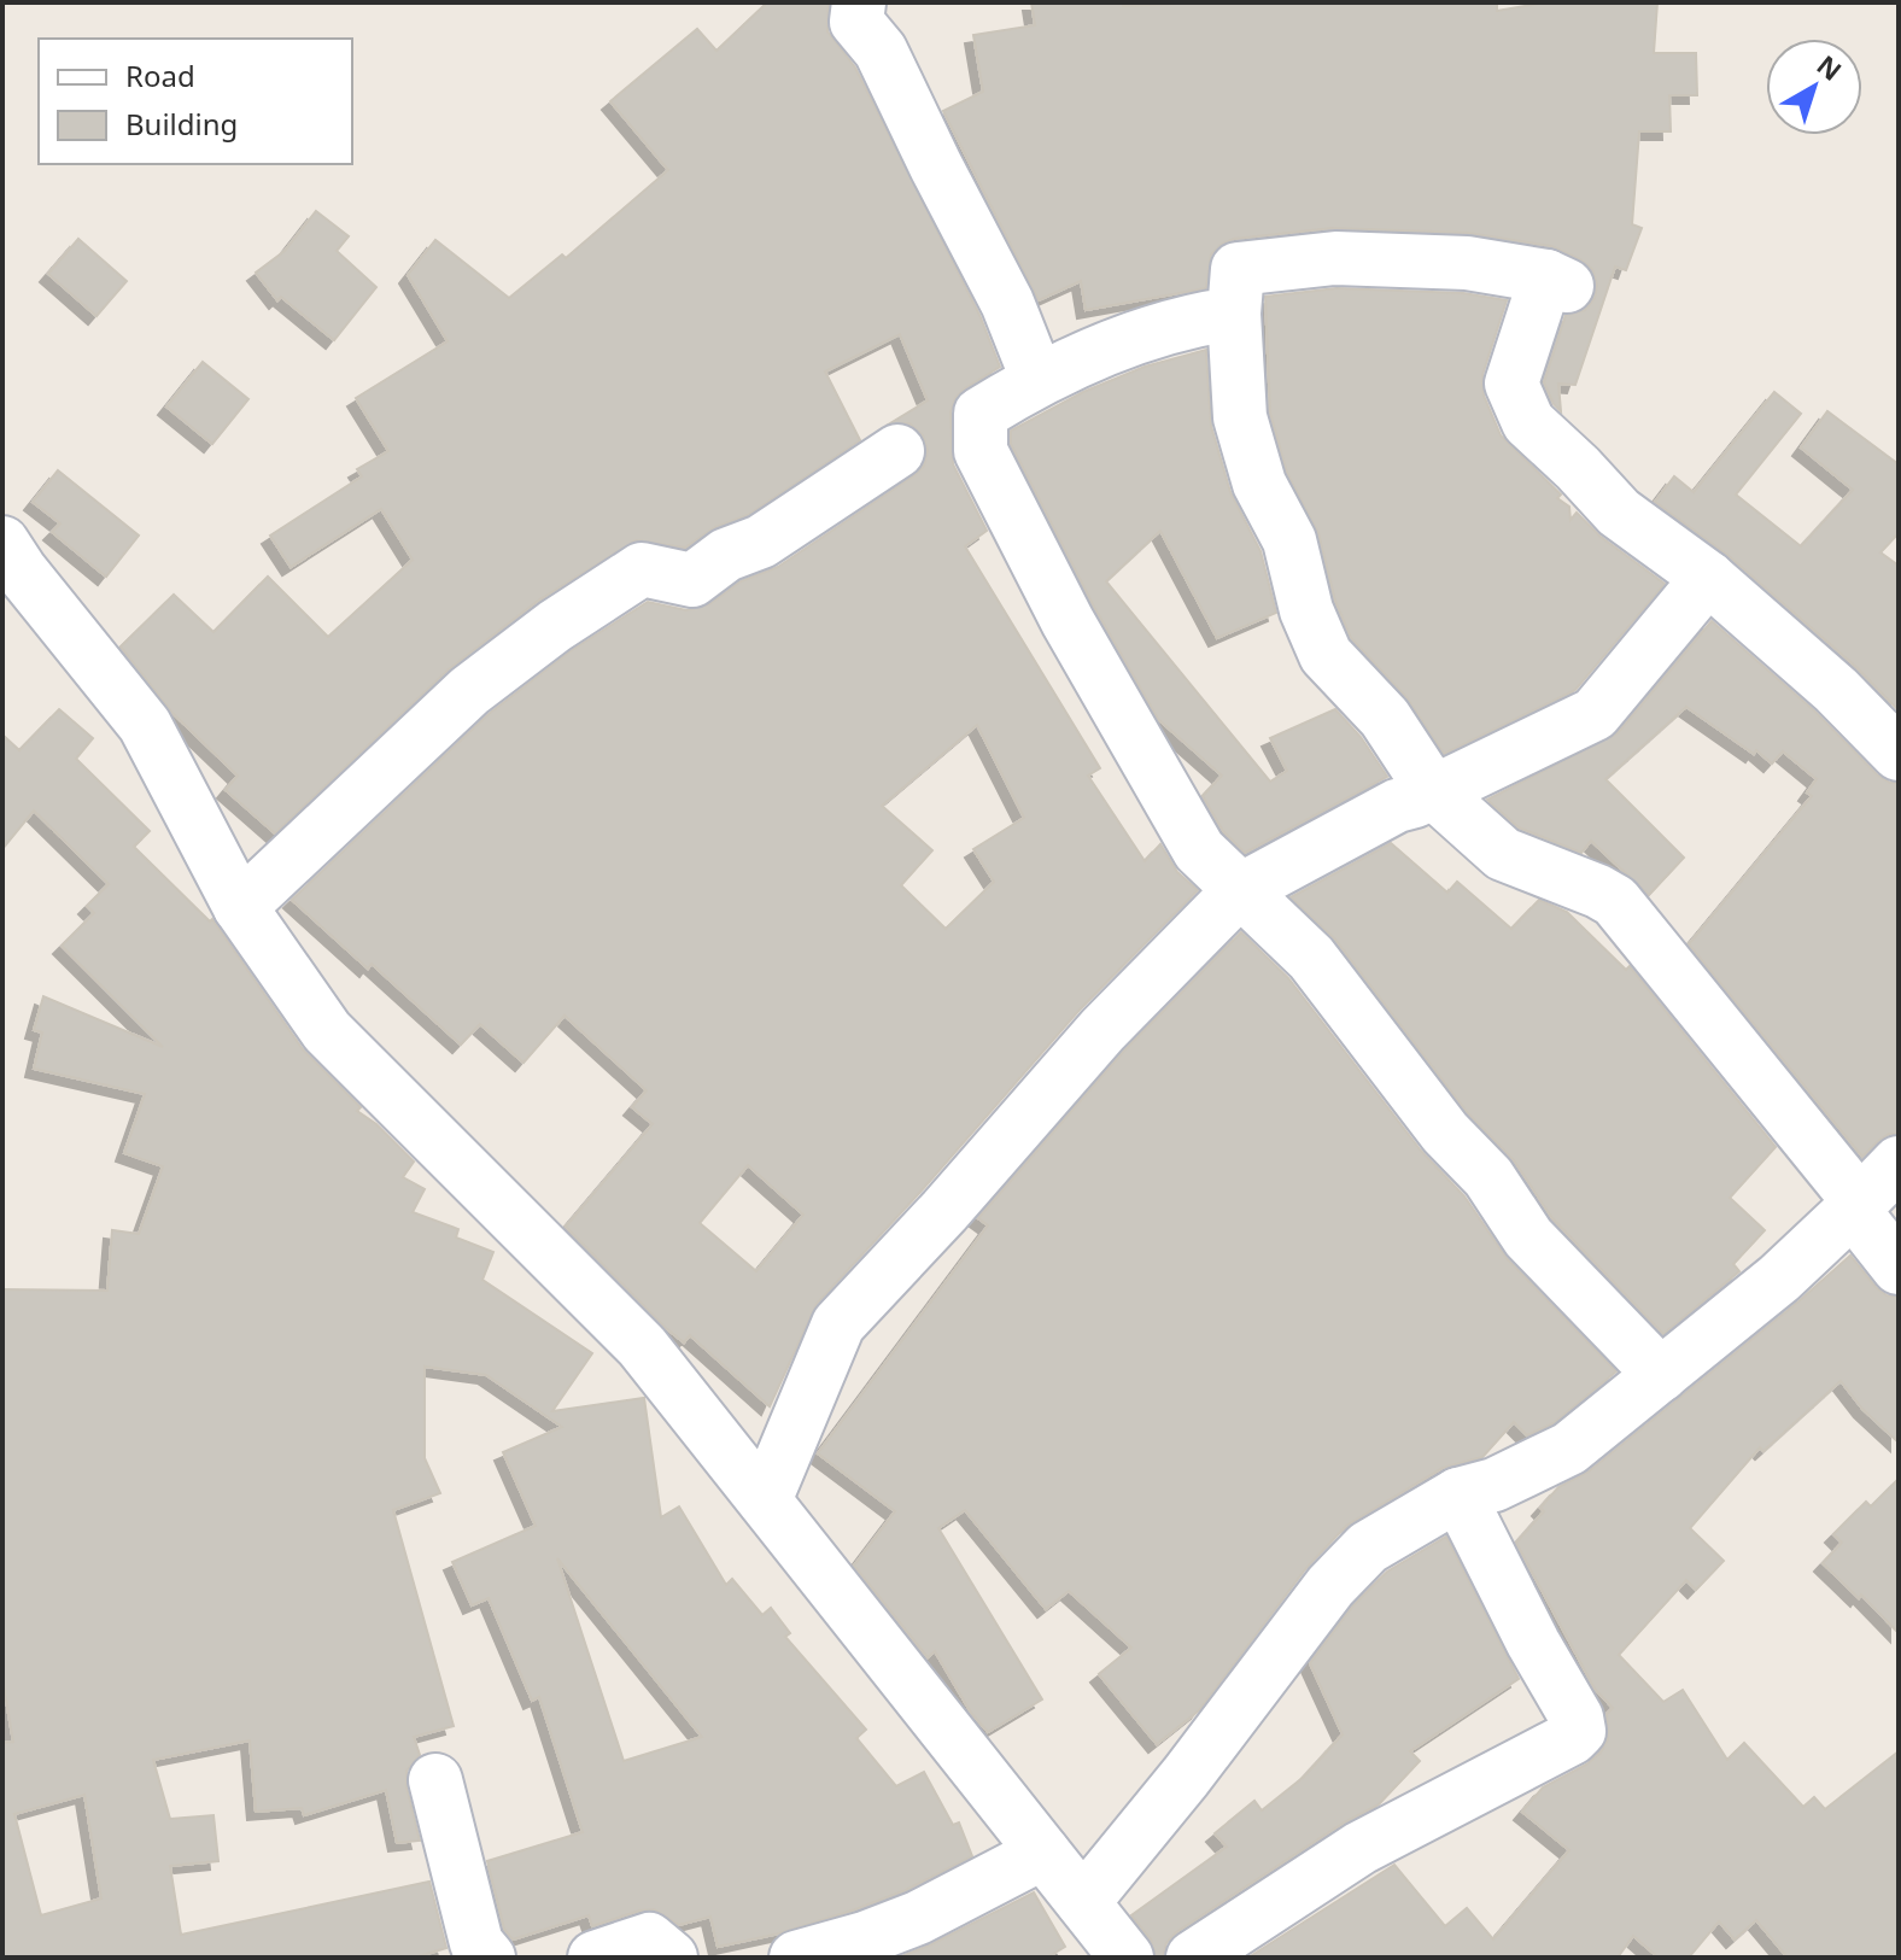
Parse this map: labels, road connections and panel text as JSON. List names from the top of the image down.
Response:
{
  "legend": ["Road", "Building"],
  "north": "top right"
}
